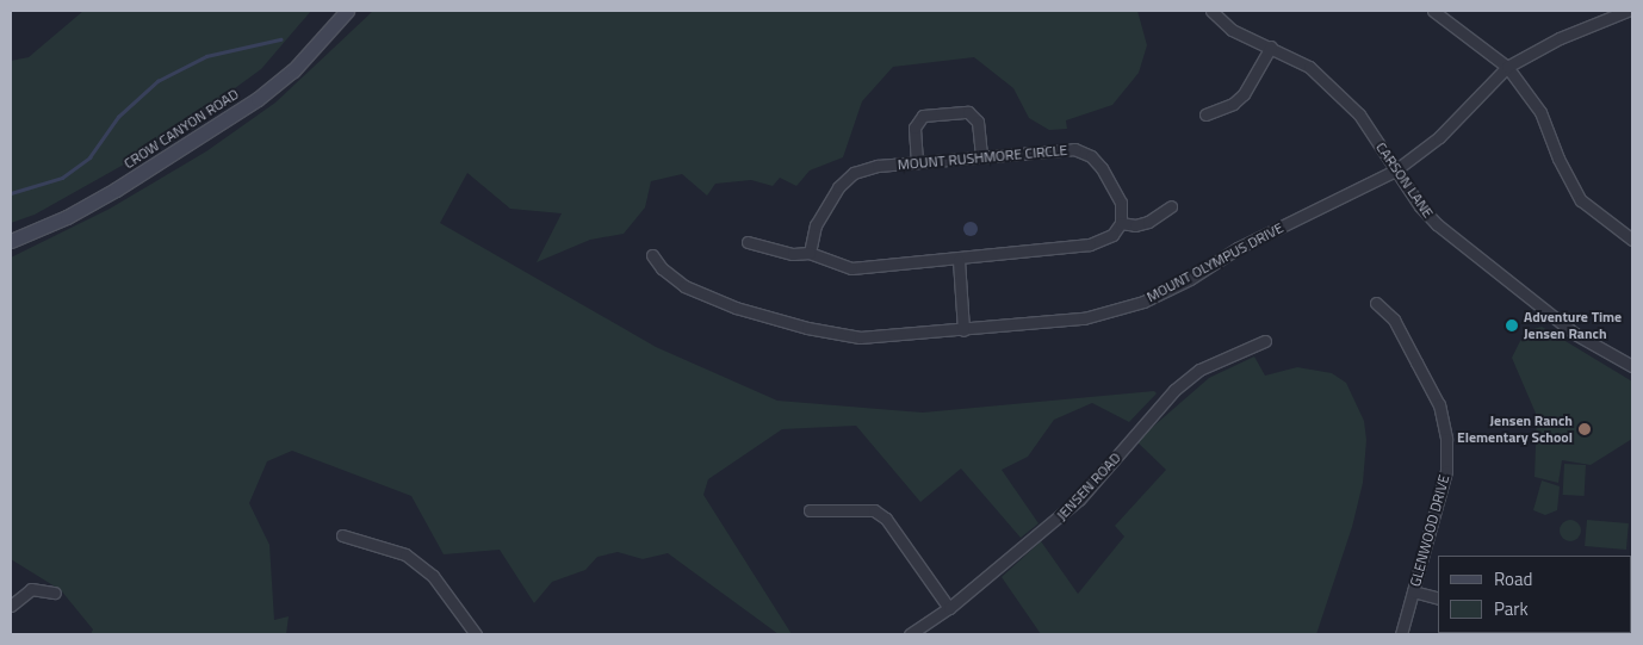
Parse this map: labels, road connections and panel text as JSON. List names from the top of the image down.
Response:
{
  "streets": {
    "main road": ["CROW CANYON ROAD"],
    "street": [
      "MOUNT RUSHMORE CIRCLE",
      "CARSON LANE",
      "MOUNT OLYMPUS DRIVE",
      "JENSEN ROAD",
      "GLENWOOD DRIVE"
    ]
  },
  "crossings": [
    ["CARSON LANE", "MOUNT OLYMPUS DRIVE"]
  ],
  "places": ["Adventure Time Jensen Ranch", "Jensen Ranch Elementary School"],
  "legend": ["Road", "Park"]
}
